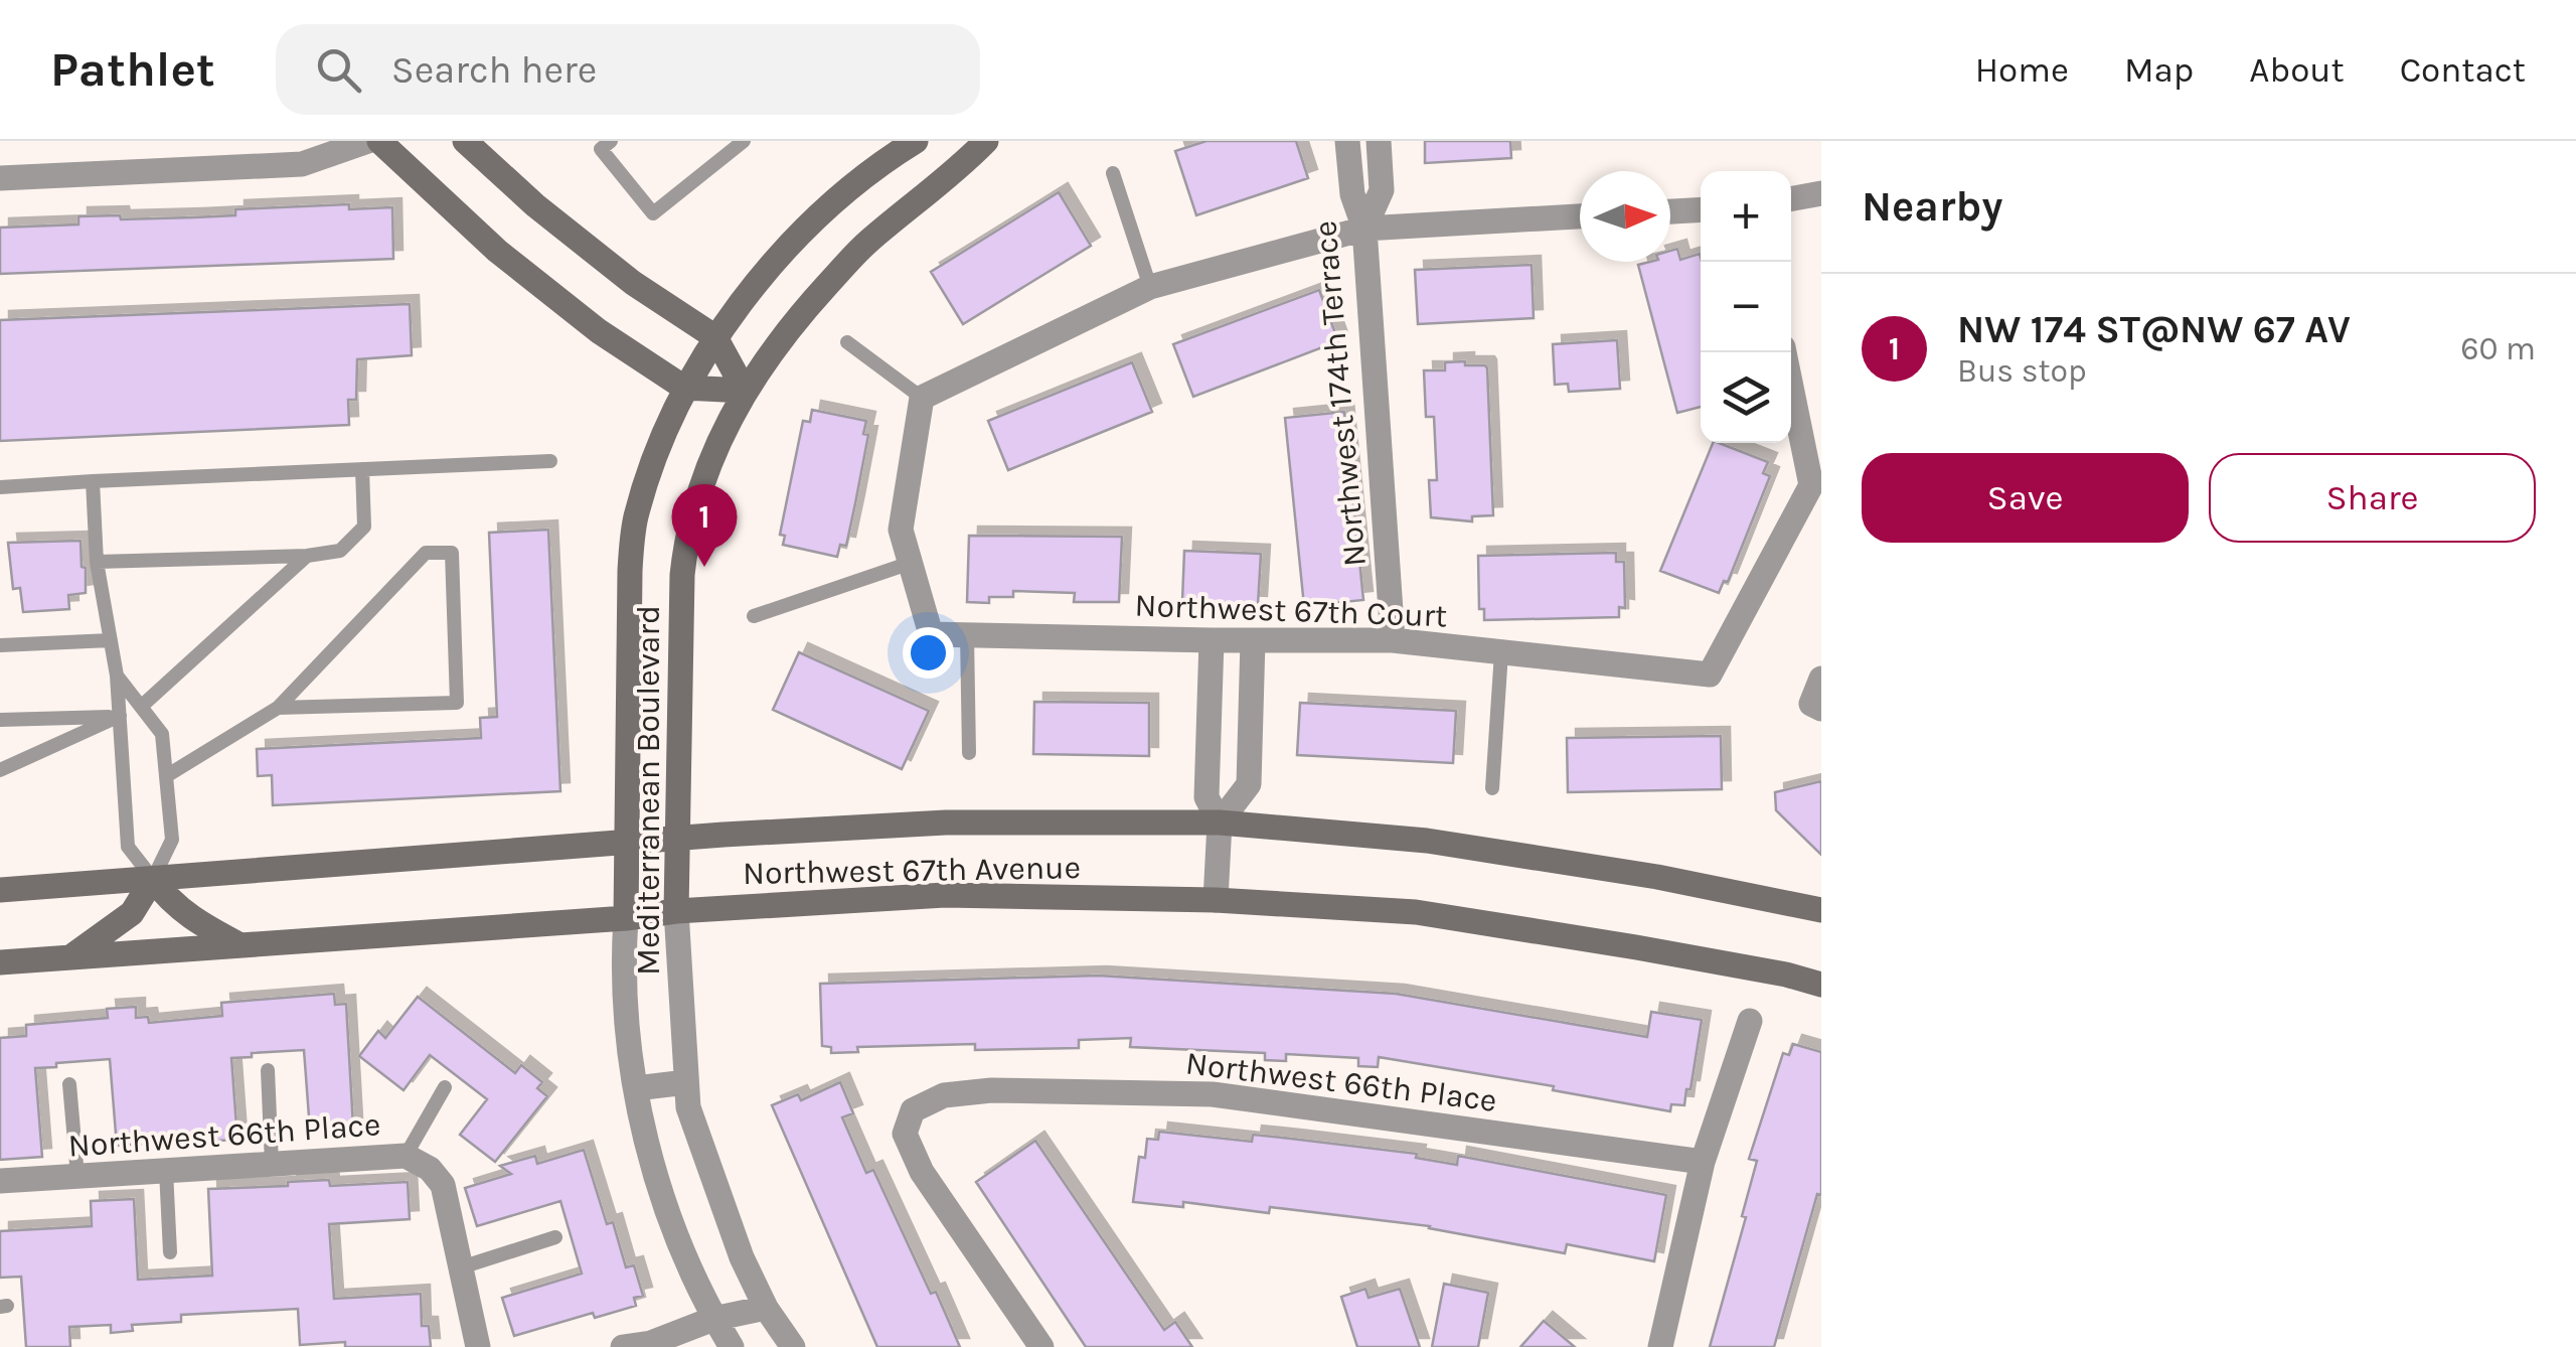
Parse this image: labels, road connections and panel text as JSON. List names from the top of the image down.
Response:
{
  "streets": {
    "main road": ["Mediterranean Boulevard", "Northwest 67th Avenue"],
    "street": ["Northwest 174th Terrace", "Northwest 67th Court", "Northwest 66th Place"]
  },
  "crossings": [
    ["Northwest 174th Terrace", "Northwest 67th Court"],
    ["Mediterranean Boulevard", "Northwest 67th Avenue"]
  ],
  "north": "right",
  "page": {
    "header": "Pathlet",
    "search": "Search here",
    "nav": [
      "Home",
      "Map",
      "About",
      "Contact"
    ],
    "heading": "Nearby",
    "map_buttons": ["+", "−"],
    "list": [
      {
        "mark": "1",
        "name": "NW 174 ST@NW 67 AV",
        "note": "Bus stop",
        "value": "60 m"
      }
    ],
    "buttons": ["Save", "Share"],
    "pins": "1"
  }
}
